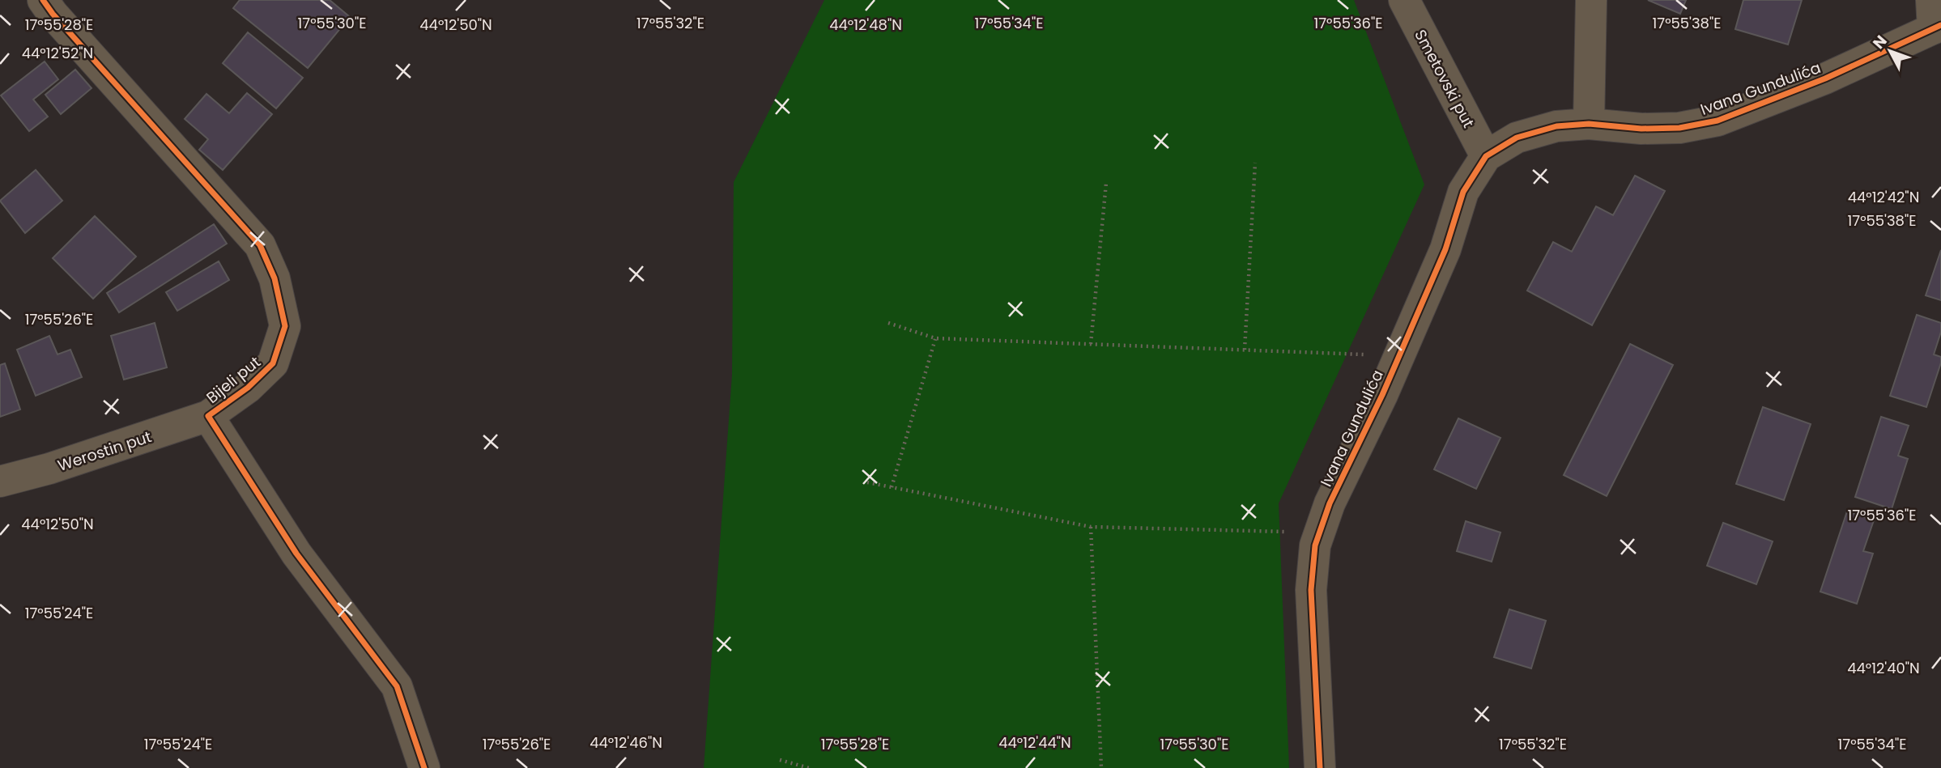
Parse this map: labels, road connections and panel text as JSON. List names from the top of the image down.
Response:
{
  "streets": {
    "street": [
      "Smetovski put",
      "Ivana Gundulića",
      "Bijeli put",
      "Werostin put"
    ]
  },
  "crossings": [
    ["Smetovski put", "Ivana Gundulića"],
    ["Bijeli put", "Werostin put"]
  ],
  "north": "top left",
  "coordinates": [
    "17°55'38\"E",
    "17°55'30\"E",
    "17°55'32\"E",
    "17°55'34\"E",
    "17°55'36\"E",
    "17°55'28\"E",
    "44°12'50\"N",
    "44°12'48\"N",
    "44°12'52\"N",
    "44°12'42\"N",
    "17°55'26\"E",
    "17°55'24\"E",
    "44°12'40\"N",
    "44°12'46\"N",
    "44°12'44\"N"
  ]
}
